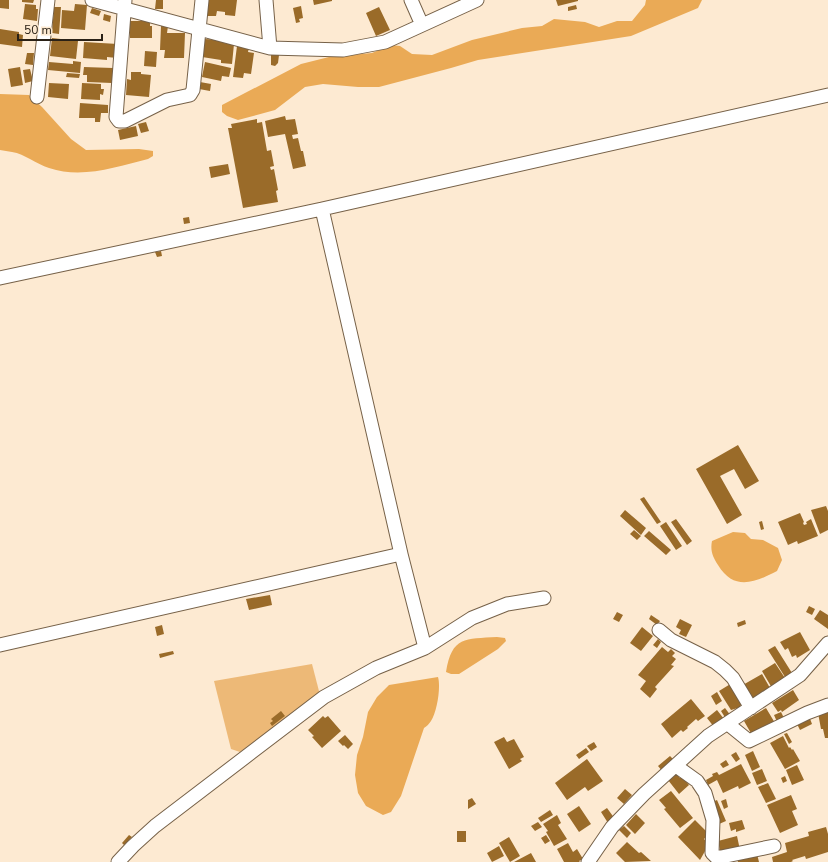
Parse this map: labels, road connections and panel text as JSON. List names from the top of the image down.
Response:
{
  "scale_bar": "50 m"
}
